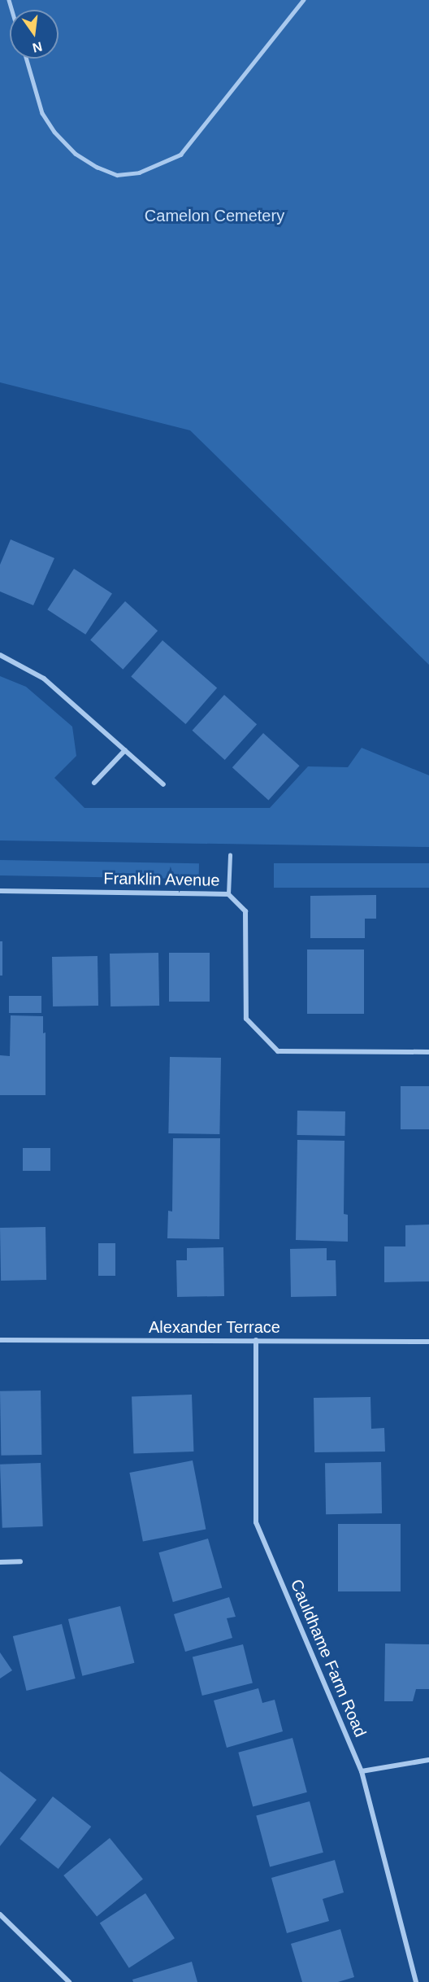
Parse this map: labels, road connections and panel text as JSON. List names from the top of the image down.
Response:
{
  "streets": {
    "street": ["Franklin Avenue", "Alexander Terrace", "Cauldhame Farm Road"]
  },
  "crossings": [
    ["Alexander Terrace", "Cauldhame Farm Road"]
  ],
  "parks": ["Camelon Cemetery"],
  "north": "bottom"
}
